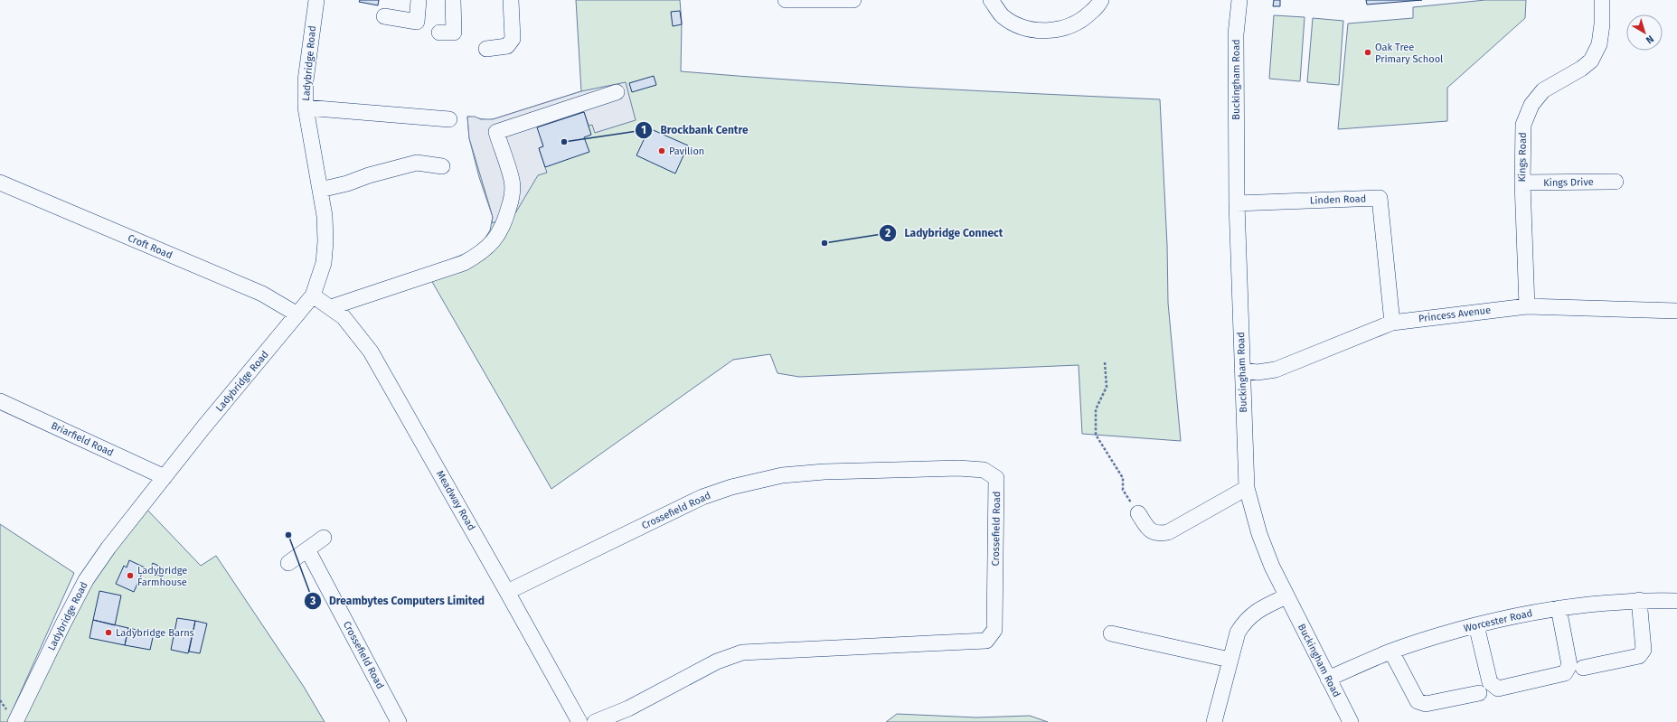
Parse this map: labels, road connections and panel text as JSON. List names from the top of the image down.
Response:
{
  "streets": {
    "street": [
      "Ladybridge Road",
      "Buckingham Road",
      "Kings Road",
      "Kings Drive",
      "Linden Road",
      "Croft Road",
      "Princess Avenue",
      "Briarfield Road",
      "Meadway Road",
      "Crossefield Road",
      "Worcester Road"
    ]
  },
  "crossings": [
    ["Ladybridge Road", "Croft Road"],
    ["Ladybridge Road", "Briarfield Road"],
    ["Ladybridge Road", "Meadway Road"],
    ["Buckingham Road", "Linden Road"],
    ["Buckingham Road", "Princess Avenue"],
    ["Buckingham Road", "Worcester Road"],
    ["Kings Road", "Kings Drive"],
    ["Kings Road", "Princess Avenue"],
    ["Linden Road", "Princess Avenue"],
    ["Meadway Road", "Crossefield Road"]
  ],
  "places": [
    "Oak Tree Primary School",
    "Brockbank Centre",
    "Pavilion",
    "Ladybridge Connect",
    "Dreambytes Computers Limited",
    "Ladybridge Farmhouse",
    "Ladybridge Barns"
  ],
  "north": "bottom right"
}
